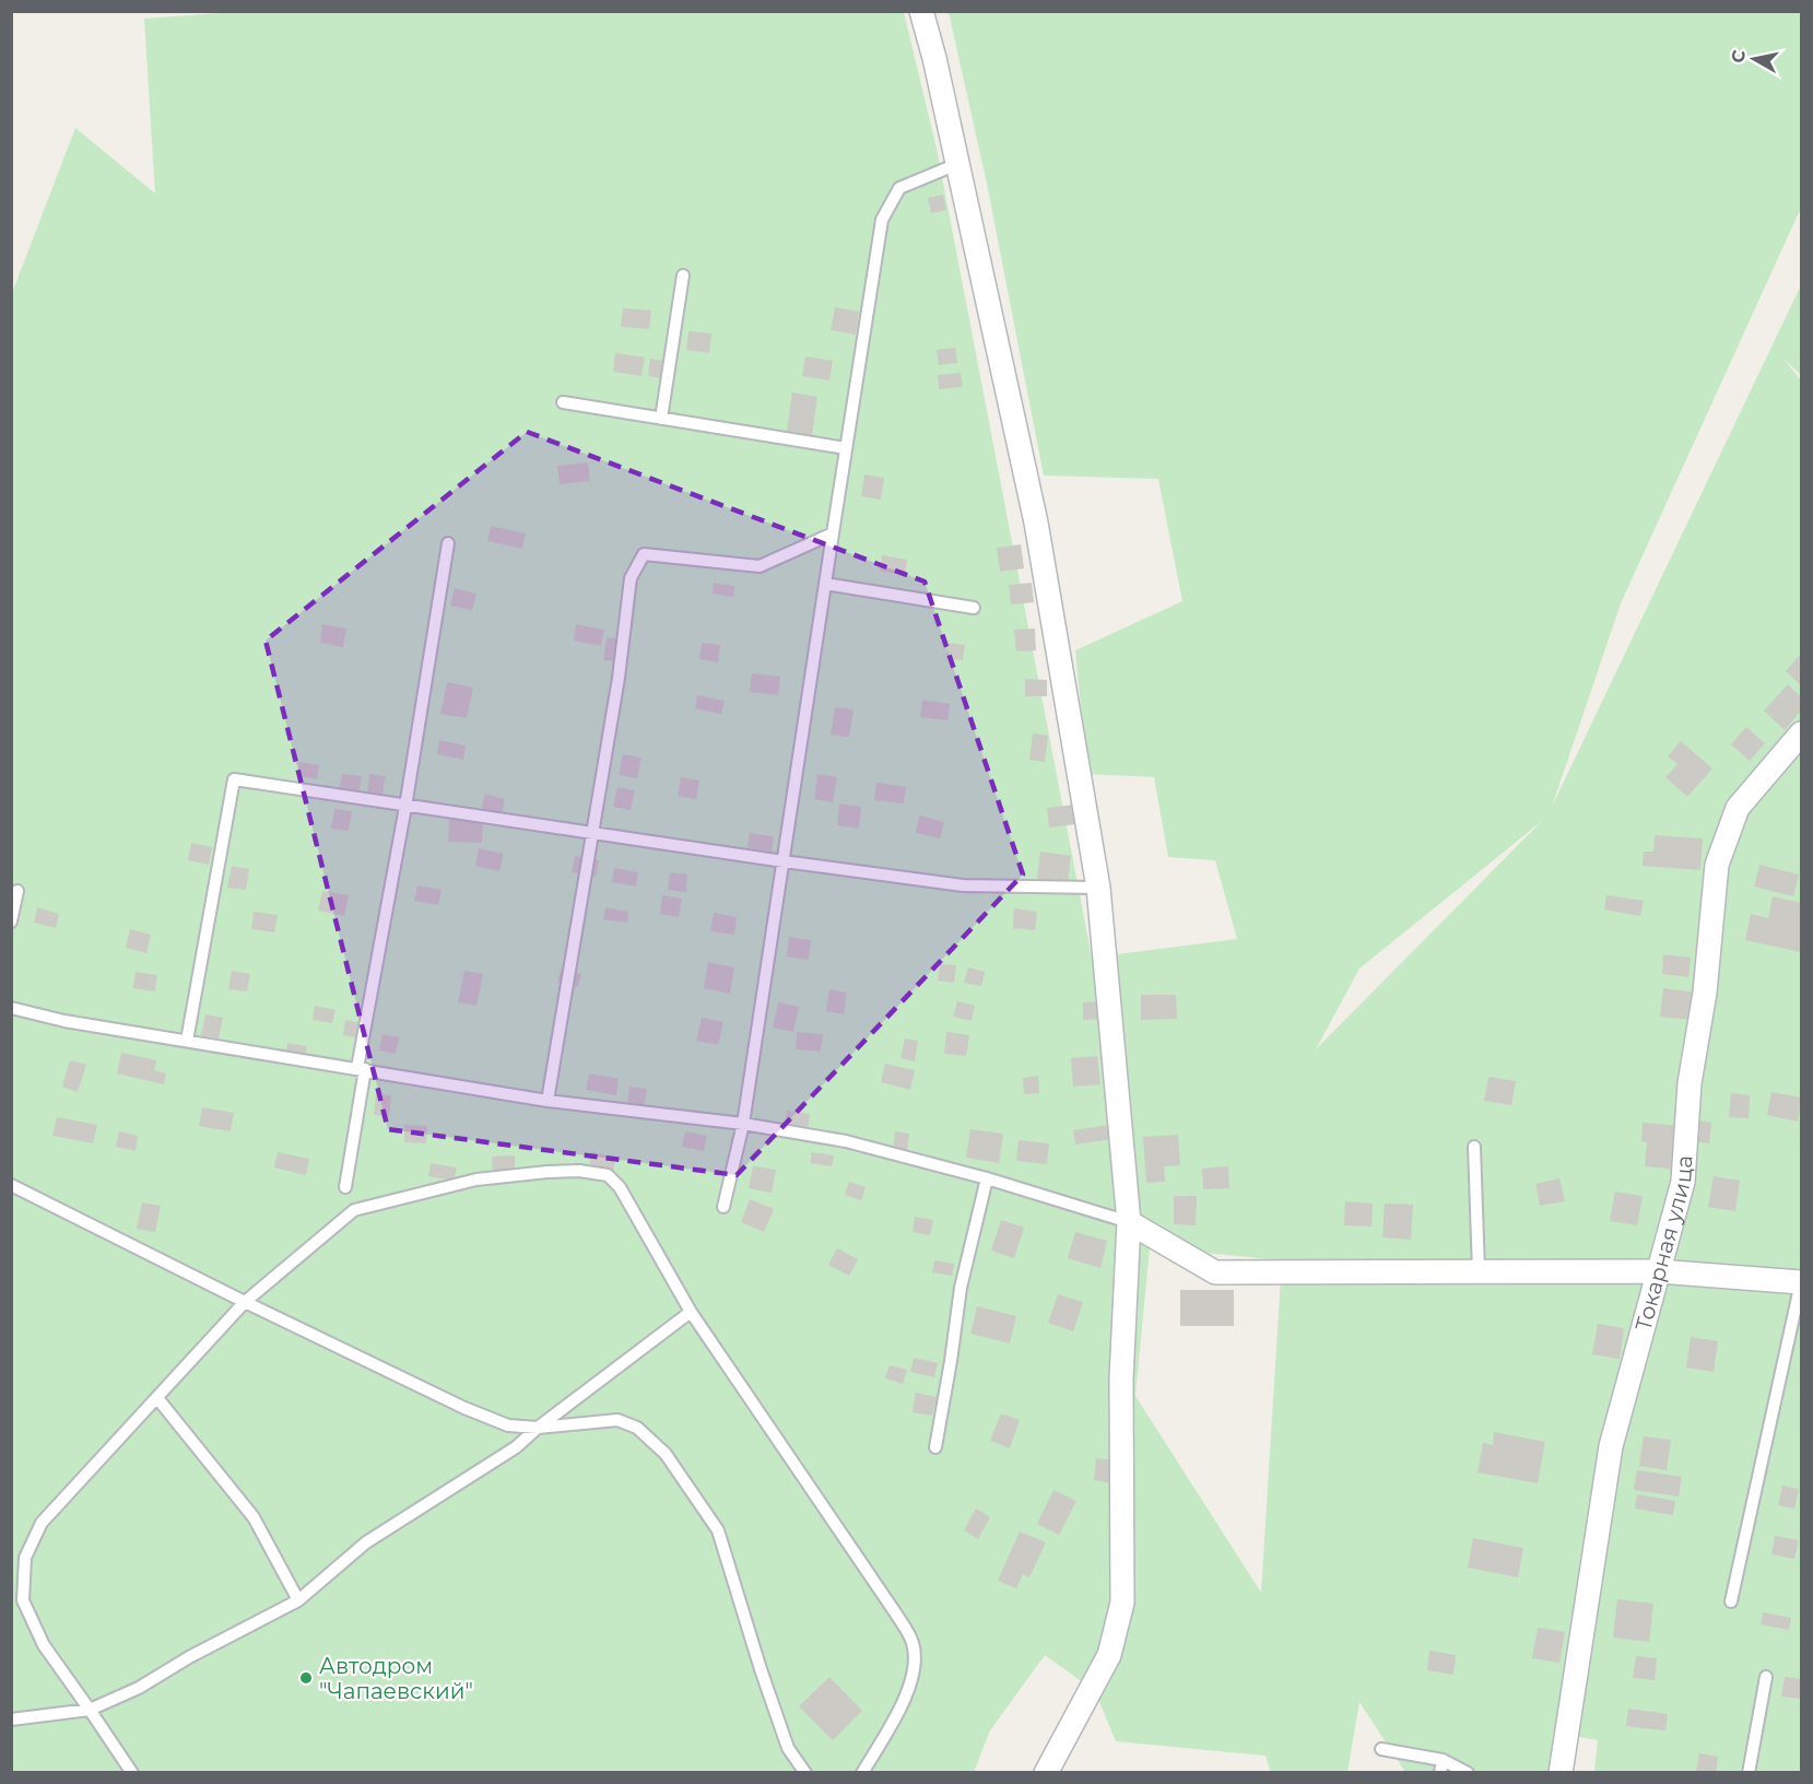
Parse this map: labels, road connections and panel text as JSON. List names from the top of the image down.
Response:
{
  "streets": {
    "street": ["Токарная улица"]
  },
  "places": ["Автодром \"Чапаевский\""],
  "north": "left"
}
